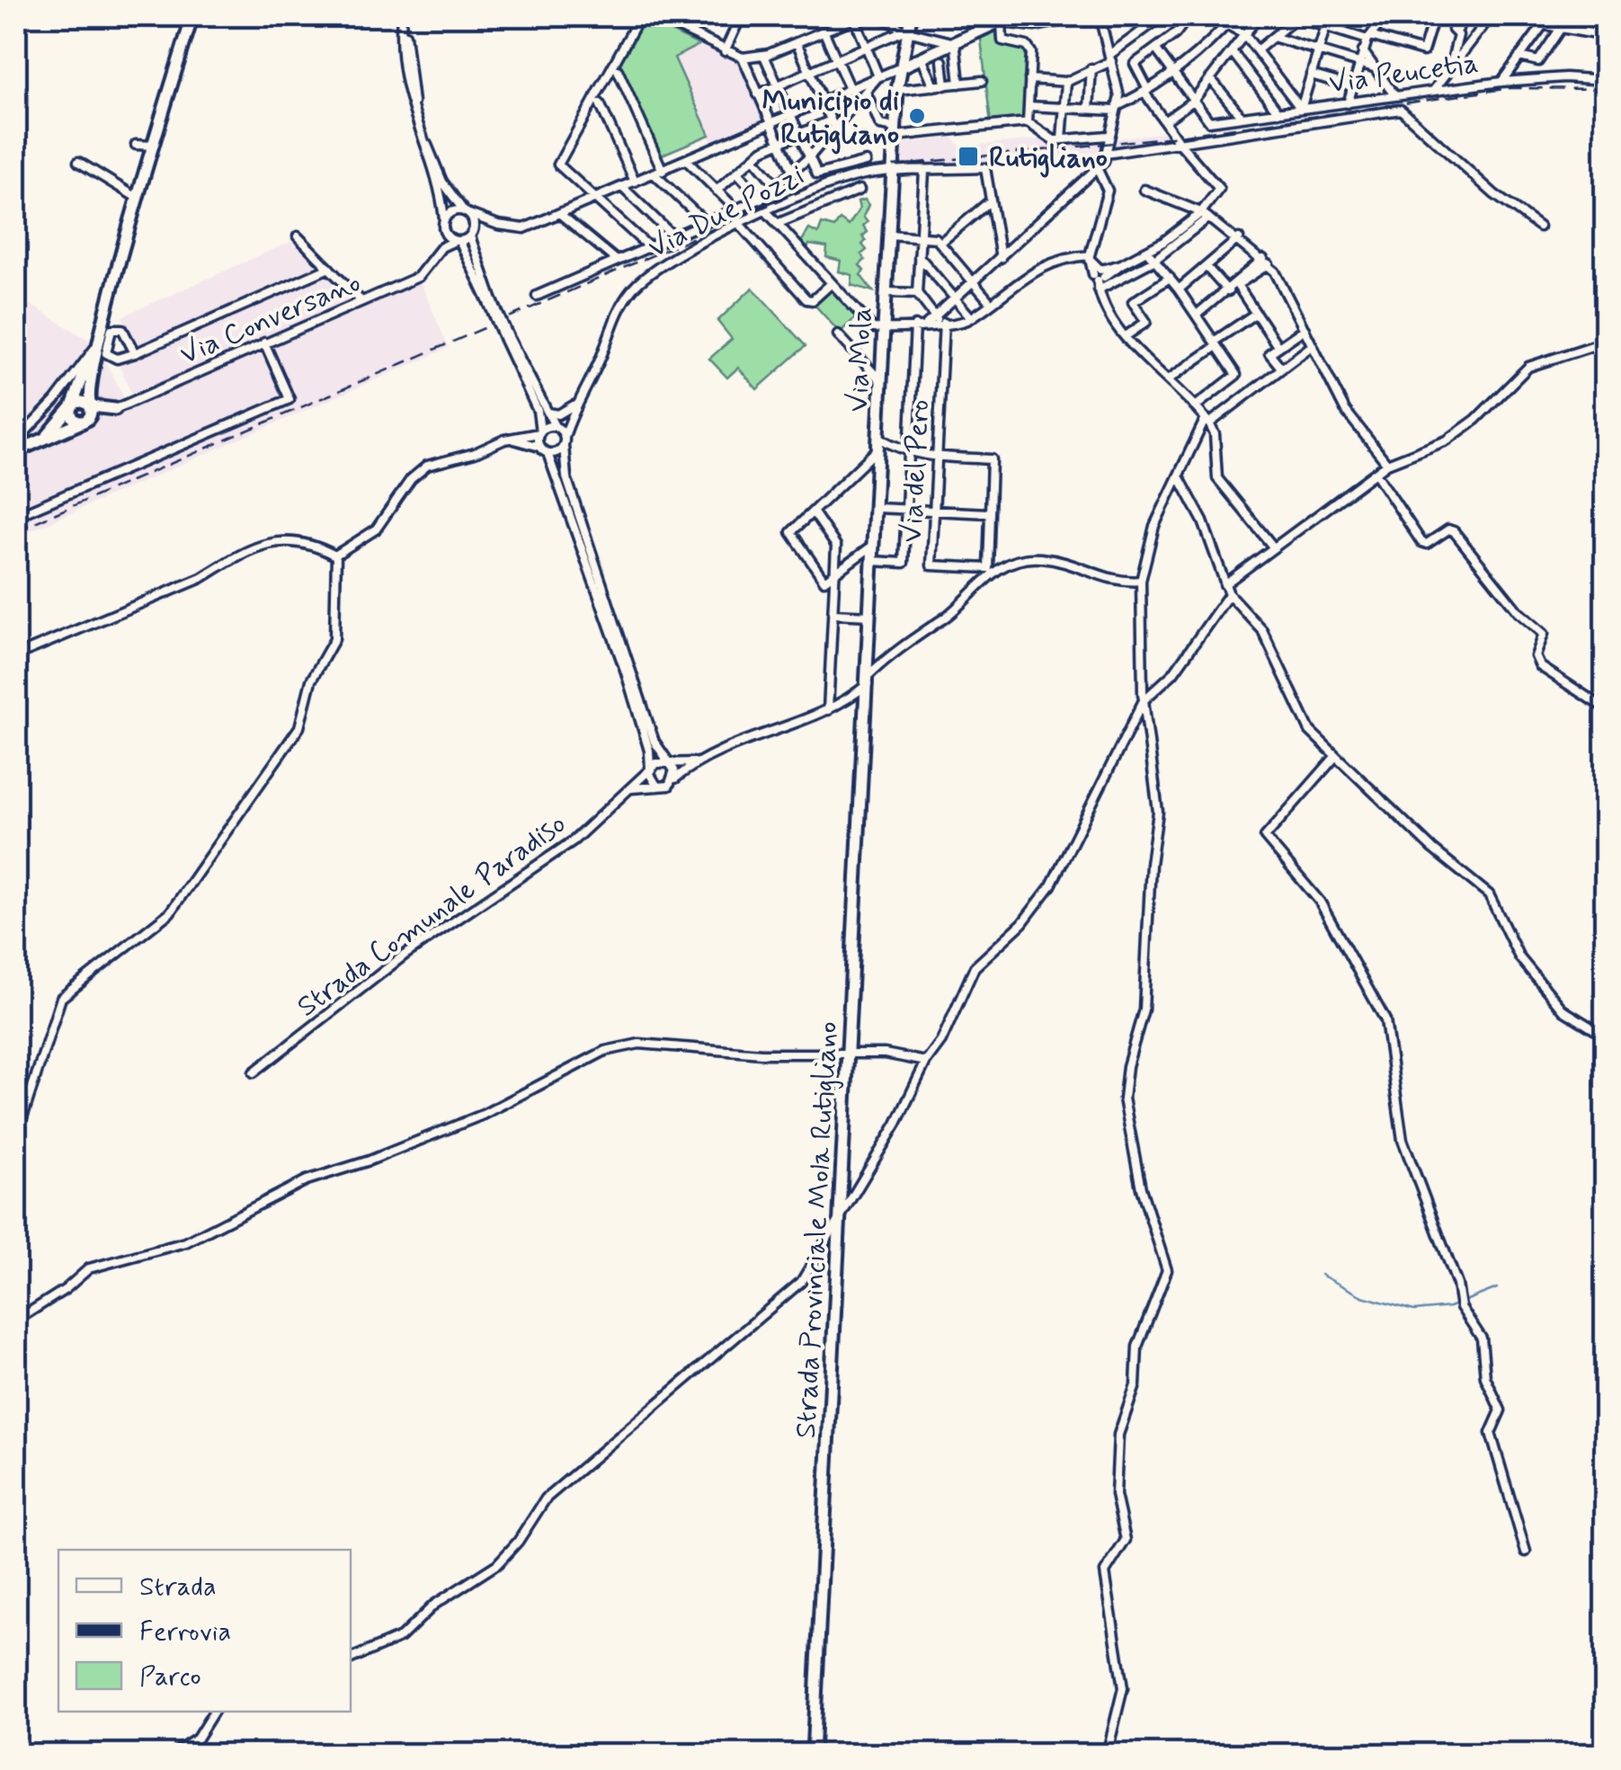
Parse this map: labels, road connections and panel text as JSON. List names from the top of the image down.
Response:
{
  "streets": {
    "main road": ["Via Mola", "Strada Provinciale Mola Rutigliano"],
    "street": [
      "Via Peucetia",
      "Via Due Pozzi",
      "Via Conversano",
      "Via del Pero",
      "Strada Comunale Paradiso"
    ]
  },
  "crossings": [
    ["Via Due Pozzi", "Via Mola"],
    ["Via Mola", "Strada Provinciale Mola Rutigliano"]
  ],
  "places": {
    "other": ["Municipio di Rutigliano"],
    "transit": ["Rutigliano"]
  },
  "legend": ["Strada", "Ferrovia", "Parco"]
}
